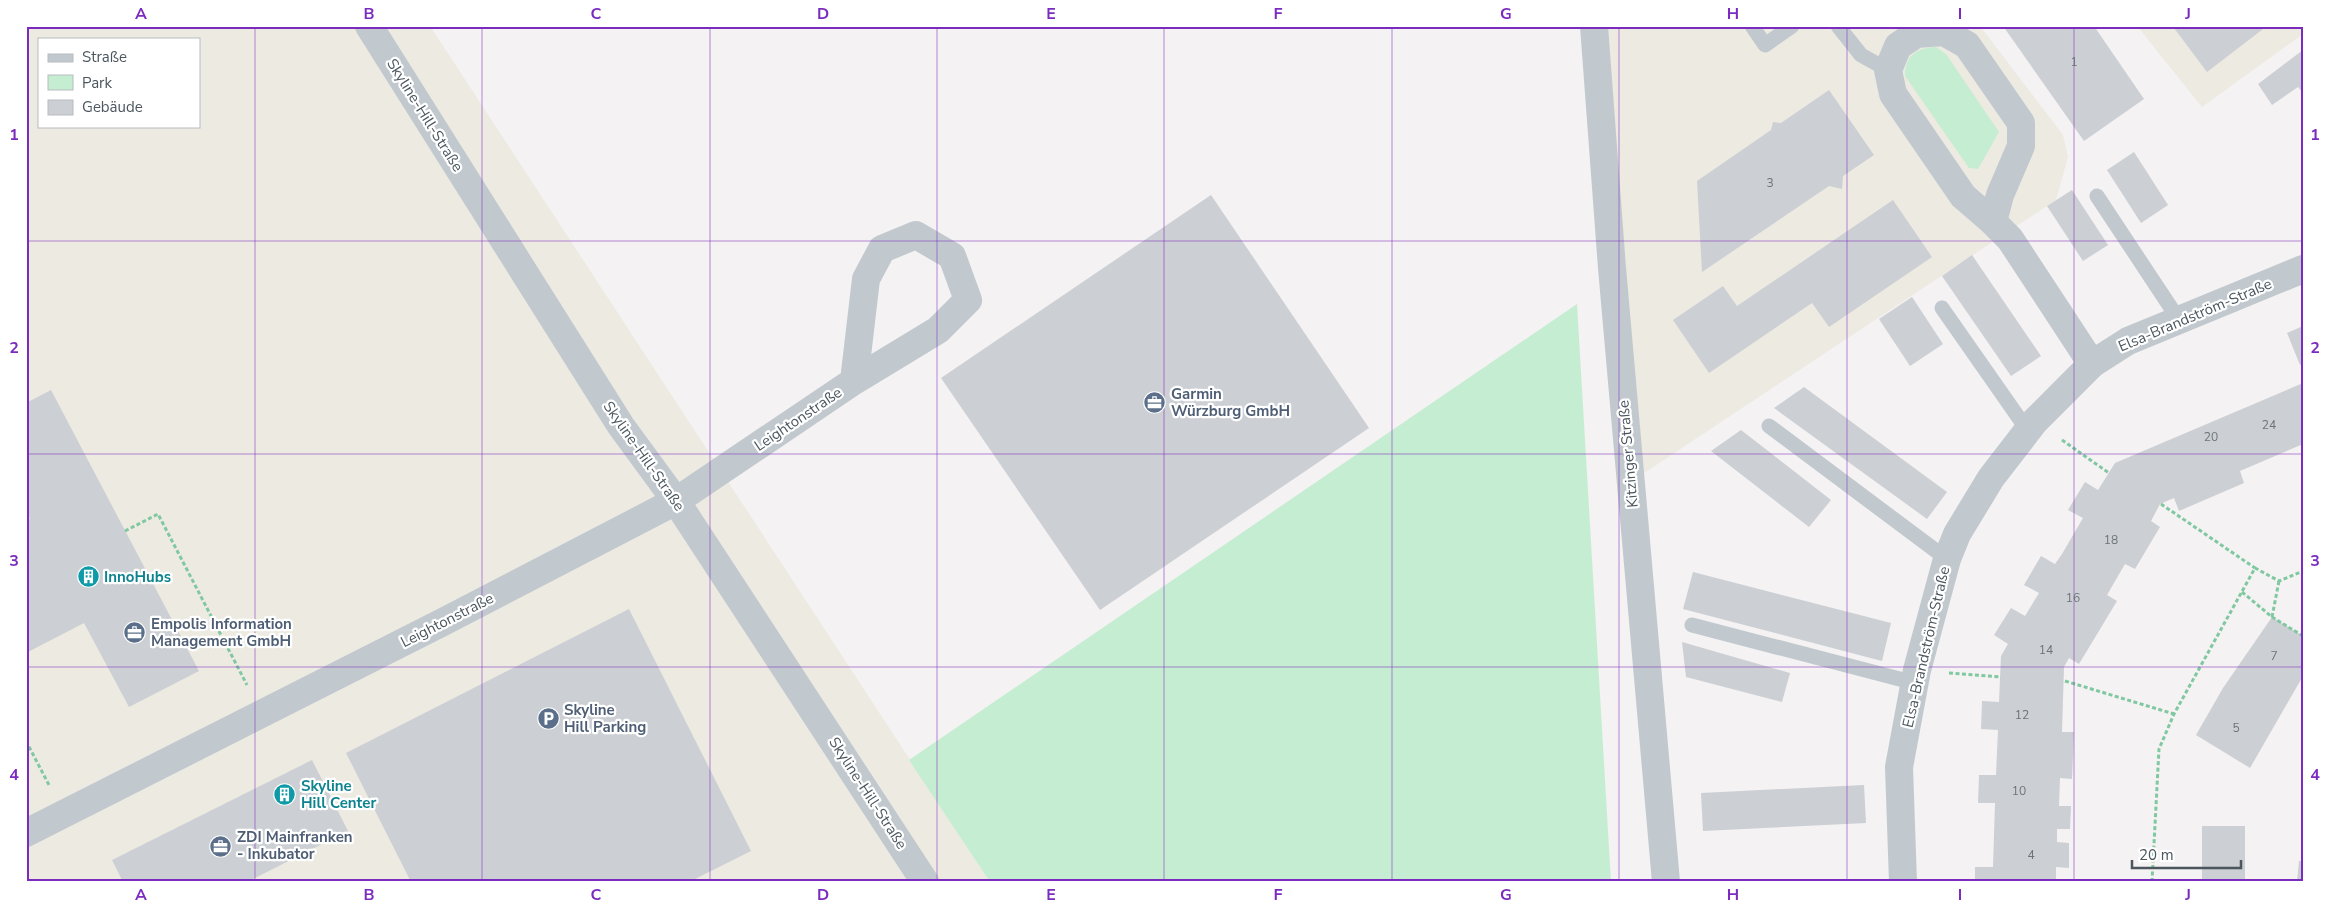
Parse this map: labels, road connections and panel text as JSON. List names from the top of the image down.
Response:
{
  "streets": {
    "street": [
      "Skyline-Hill-Straße",
      "Elsa-Brandström-Straße",
      "Leightonstraße",
      "Kitzinger Straße"
    ]
  },
  "crossings": [
    ["Skyline-Hill-Straße", "Leightonstraße"]
  ],
  "places": {
    "office": ["Garmin Würzburg GmbH", "Empolis Information Management GmbH", "ZDI Mainfranken - Inkubator"],
    "building": ["InnoHubs", "Skyline Hill Center"],
    "parking": ["Skyline Hill Parking"]
  },
  "house_numbers": [
    "1",
    "3",
    "24",
    "20",
    "18",
    "16",
    "14",
    "7",
    "12",
    "5",
    "10",
    "4"
  ],
  "legend": ["Straße", "Park", "Gebäude"],
  "scale_bar": "20 m",
  "grid": {
    "columns": [
      "A",
      "B",
      "C",
      "D",
      "E",
      "F",
      "G",
      "H",
      "I",
      "J"
    ],
    "rows": [
      "1",
      "2",
      "3",
      "4"
    ]
  }
}
